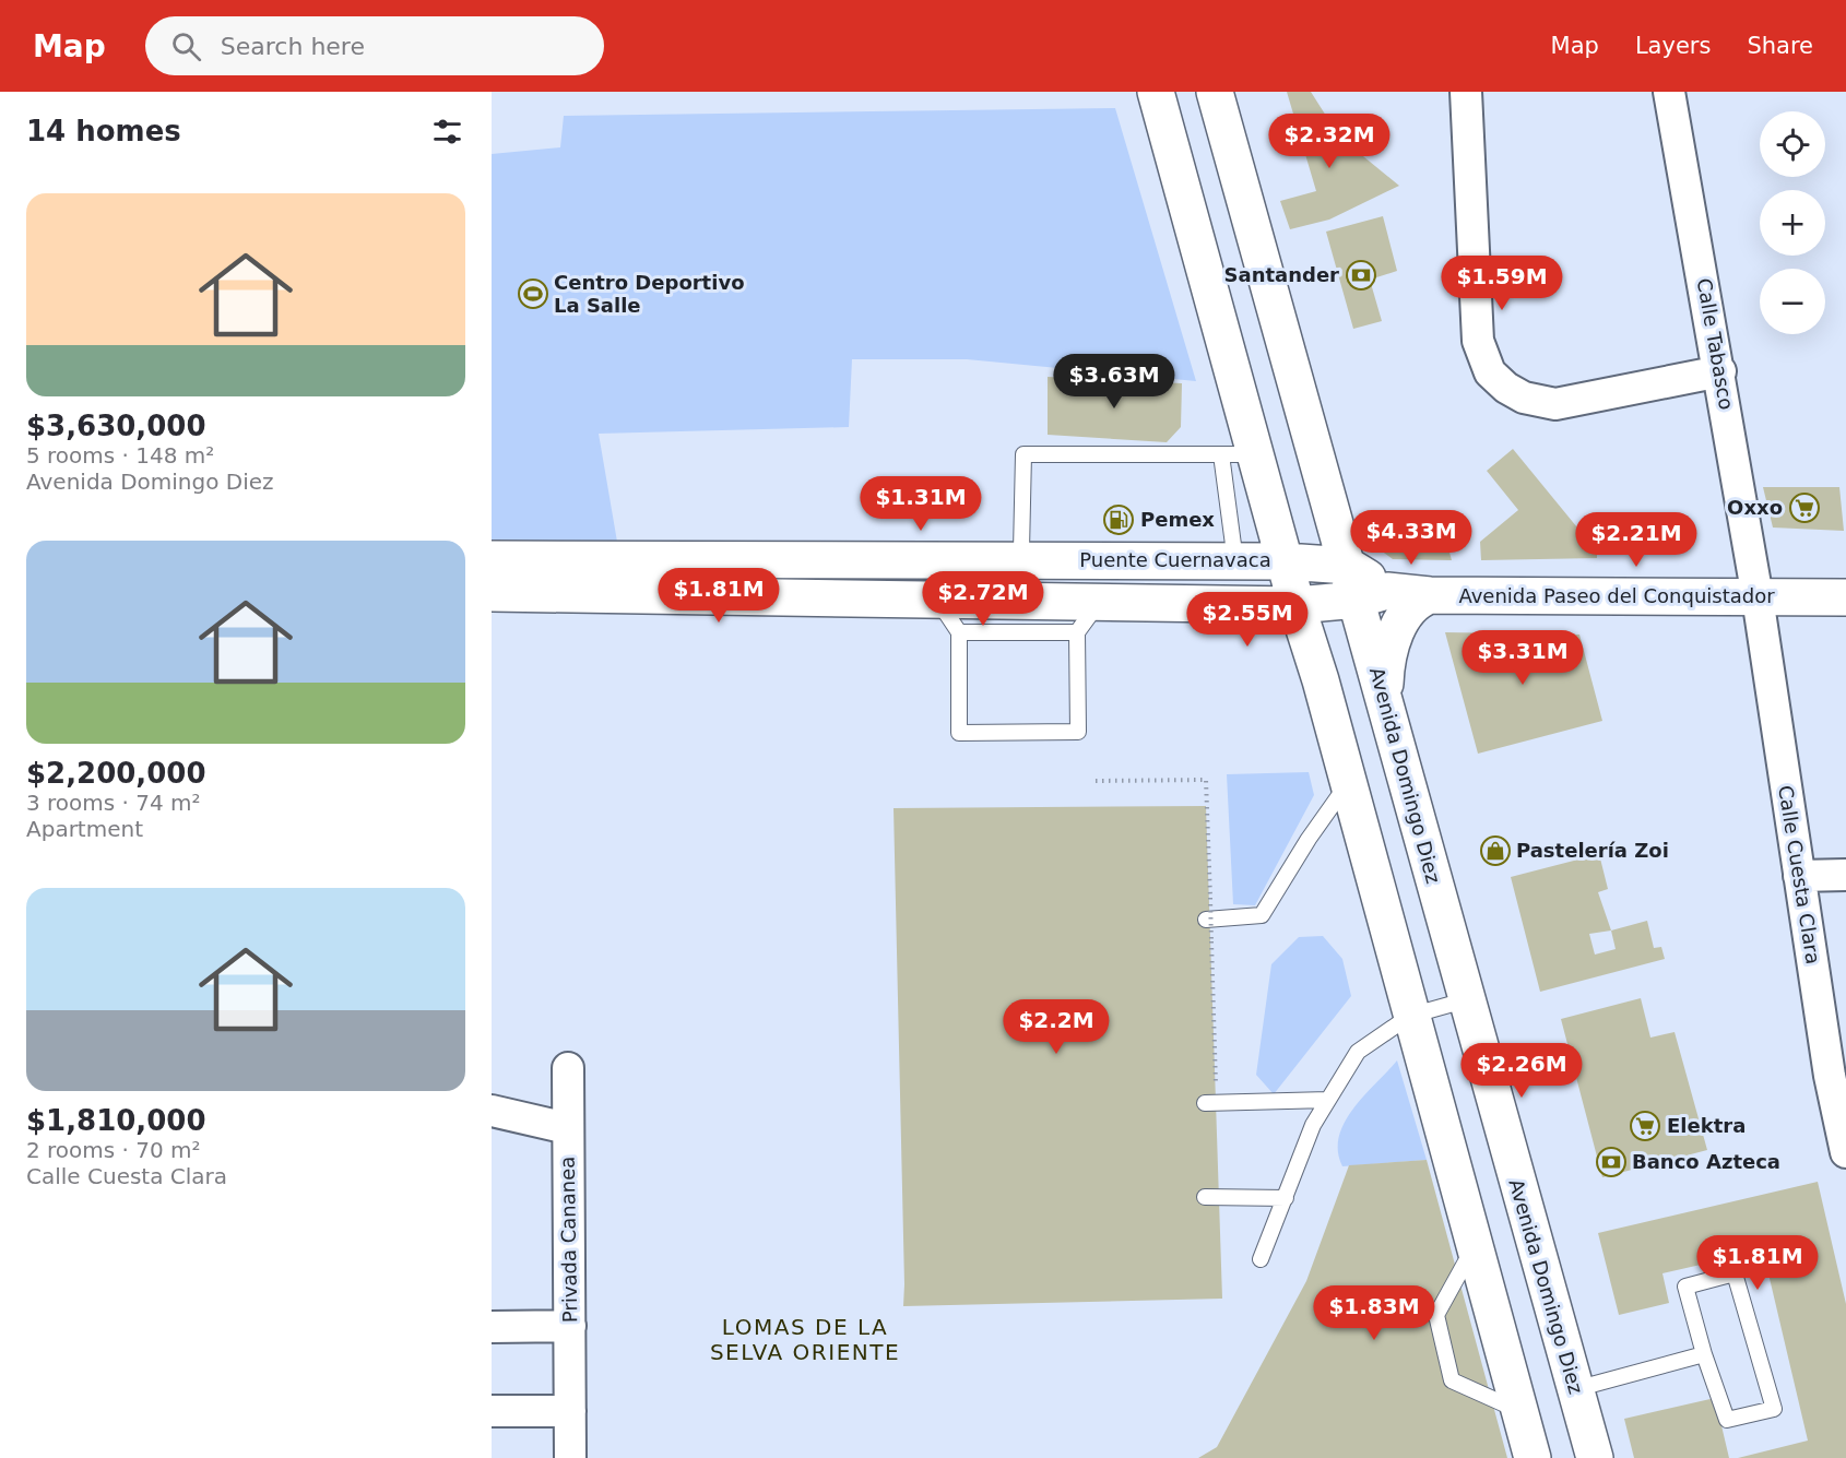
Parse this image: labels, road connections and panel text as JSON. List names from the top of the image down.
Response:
{
  "streets": {
    "main road": ["Puente Cuernavaca", "Avenida Paseo del Conquistador", "Avenida Domingo Diez"],
    "street": ["Calle Tabasco", "Calle Cuesta Clara", "Privada Cananea"]
  },
  "crossings": [
    ["Calle Tabasco", "Avenida Paseo del Conquistador"],
    ["Calle Tabasco", "Calle Cuesta Clara"],
    ["Puente Cuernavaca", "Avenida Paseo del Conquistador"],
    ["Puente Cuernavaca", "Avenida Domingo Diez"],
    ["Avenida Paseo del Conquistador", "Avenida Domingo Diez"],
    ["Avenida Paseo del Conquistador", "Calle Cuesta Clara"]
  ],
  "districts": ["LOMAS DE LA SELVA ORIENTE"],
  "places": {
    "bank": ["Santander", "Banco Azteca"],
    "sports": ["Centro Deportivo La Salle"],
    "supermarket": ["Oxxo", "Elektra"],
    "fuel station": ["Pemex"],
    "shop": ["Pastelería Zoi"]
  },
  "page": {
    "header": "Map",
    "search": "Search here",
    "nav": ["Map", "Layers", "Share"],
    "heading": "14 homes",
    "map_buttons": ["+", "−"],
    "price": [
      "$2.32M",
      "$1.59M",
      "$3.63M",
      "$1.31M",
      "$4.33M",
      "$2.21M",
      "$1.81M",
      "$2.72M",
      "$2.55M",
      "$3.31M",
      "$2.2M",
      "$2.26M",
      "$1.81M",
      "$1.83M"
    ],
    "list": [
      {
        "name": "$3,630,000",
        "note": "5 rooms · 148 m² · Avenida Domingo Diez"
      },
      {
        "name": "$2,200,000",
        "note": "3 rooms · 74 m² · Apartment"
      },
      {
        "name": "$1,810,000",
        "note": "2 rooms · 70 m² · Calle Cuesta Clara"
      }
    ]
  }
}
